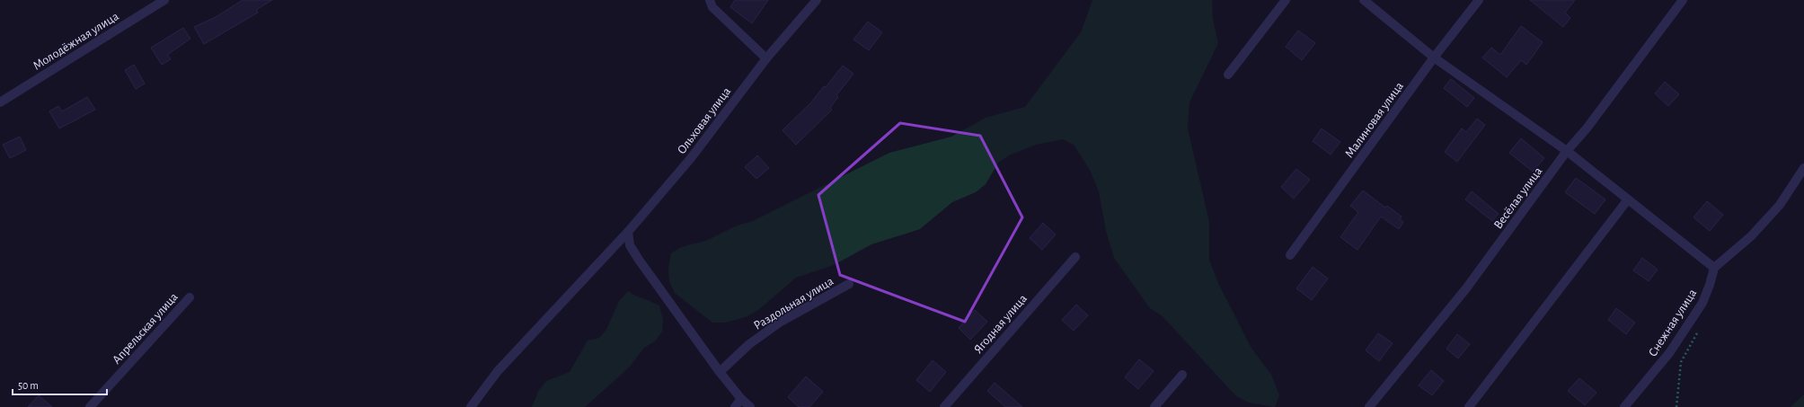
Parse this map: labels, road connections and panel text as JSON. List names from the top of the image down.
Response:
{
  "streets": {
    "street": [
      "Молодёжная улица",
      "Малиновая улица",
      "Ольховая улица",
      "Весёлая улица",
      "Раздольная улица",
      "Снежная улица",
      "Ягодная улица",
      "Апрельская улица"
    ]
  },
  "scale_bar": "50 m"
}
